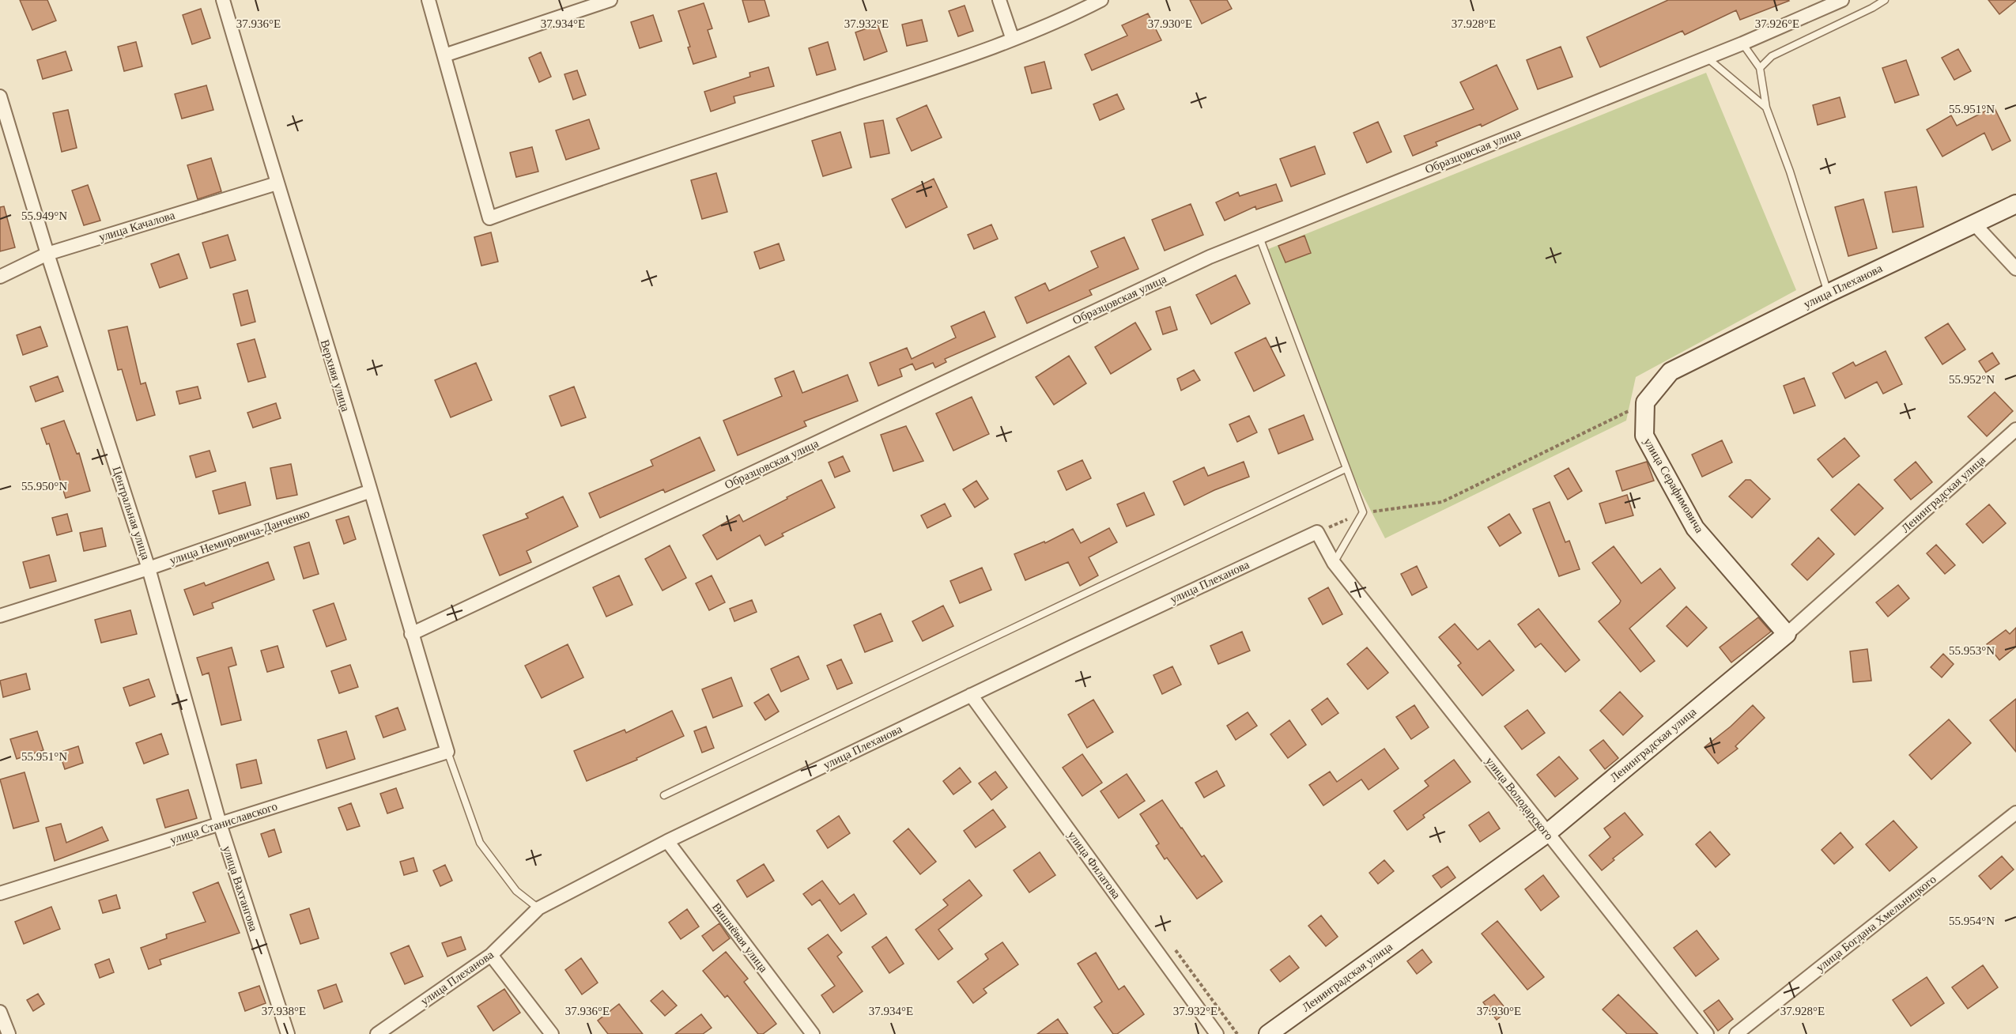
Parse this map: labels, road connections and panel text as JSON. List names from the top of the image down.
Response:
{
  "streets": {
    "street": [
      "Образцовская улица",
      "улица Качалова",
      "улица Плеханова",
      "Верхняя улица",
      "улица Серафимовича",
      "Ленинградская улица",
      "Центральная улица",
      "улица Немировича-Данченко",
      "улица Володарского",
      "улица Станиславского",
      "улица Филатова",
      "улица Вахтангова",
      "улица Богдана Хмельницкого",
      "Вишнёвая улица"
    ]
  },
  "crossings": [
    ["Образцовская улица", "Верхняя улица"],
    ["улица Качалова", "Верхняя улица"],
    ["улица Качалова", "Центральная улица"],
    ["улица Плеханова", "улица Серафимовича"],
    ["улица Плеханова", "улица Филатова"],
    ["улица Плеханова", "Вишнёвая улица"],
    ["Верхняя улица", "улица Немировича-Данченко"],
    ["Верхняя улица", "улица Станиславского"],
    ["улица Серафимовича", "Ленинградская улица"],
    ["Ленинградская улица", "улица Володарского"],
    ["Центральная улица", "улица Немировича-Данченко"],
    ["Центральная улица", "улица Станиславского"],
    ["Центральная улица", "улица Вахтангова"],
    ["улица Станиславского", "улица Вахтангова"]
  ],
  "coordinates": [
    "37.936°E",
    "37.934°E",
    "37.932°E",
    "37.930°E",
    "37.928°E",
    "37.926°E",
    "55.951°N",
    "55.949°N",
    "55.952°N",
    "55.950°N",
    "55.953°N",
    "55.954°N",
    "37.938°E"
  ]
}
